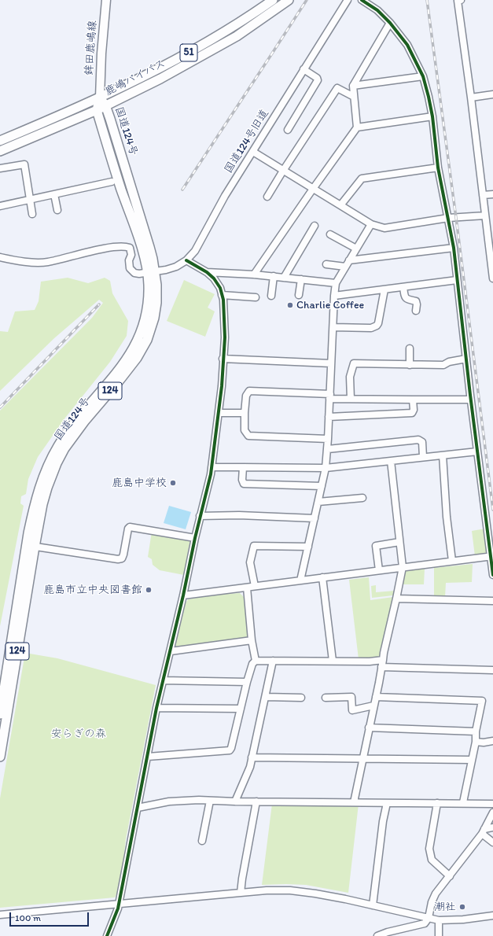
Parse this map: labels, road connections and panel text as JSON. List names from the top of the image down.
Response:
{
  "streets": {
    "highway": [
      "51",
      "鹿嶋バイパス",
      "国道124号",
      "124"
    ],
    "main road": ["鉾田鹿嶋線"],
    "street": ["国道124号旧道"]
  },
  "crossings": [
    ["鉾田鹿嶋線", "鹿嶋バイパス"],
    ["鉾田鹿嶋線", "国道124号"],
    ["鹿嶋バイパス", "国道124号"],
    ["国道124号", "国道124号旧道"]
  ],
  "parks": ["安らぎの森"],
  "places": [
    "Charlie Coffee",
    "鹿島中学校",
    "鹿島市立中央図書館",
    "潮社"
  ],
  "scale_bar": "100 m"
}
